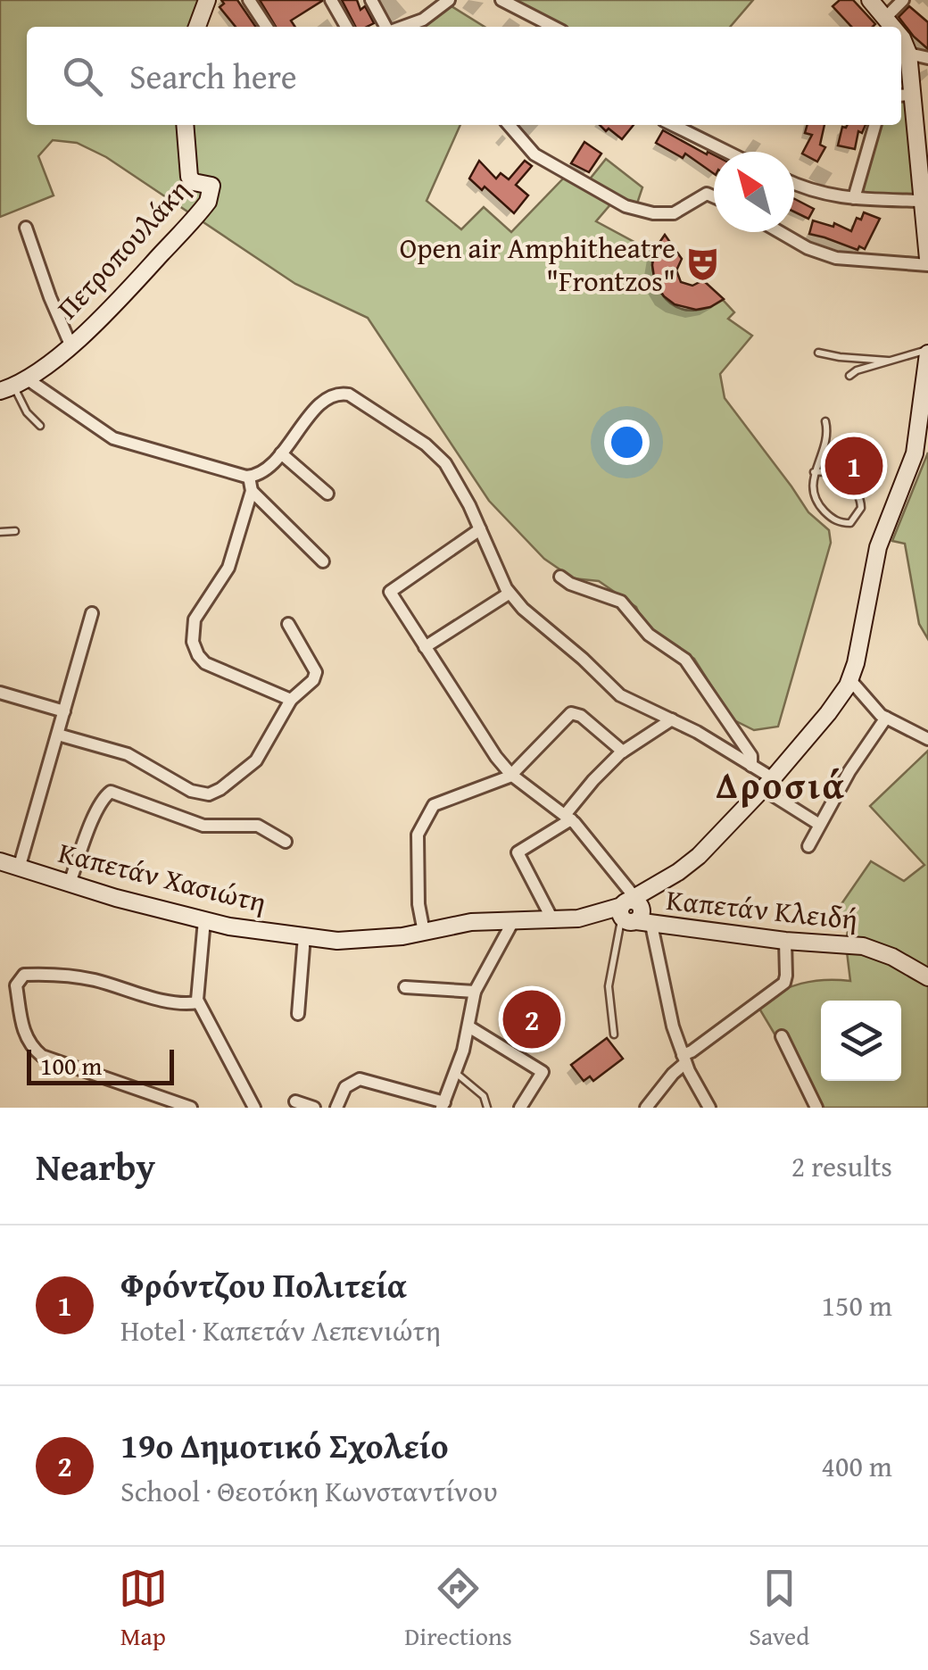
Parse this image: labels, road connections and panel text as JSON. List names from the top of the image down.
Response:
{
  "streets": {
    "street": ["Πετροπουλάκη", "Καπετάν Χασιώτη", "Καπετάν Κλειδή"]
  },
  "crossings": [
    ["Καπετάν Χασιώτη", "Καπετάν Κλειδή"]
  ],
  "districts": ["Δροσιά"],
  "places": {
    "theatre": ["Open air Amphitheatre \"Frontzos\""]
  },
  "scale_bar": "100 m",
  "north": "top left",
  "page": {
    "search": "Search here",
    "pins": ["1", "2"],
    "scale": "100 m",
    "heading": ["Nearby", "2 results"],
    "list": [
      {
        "mark": "1",
        "name": "Φρόντζου Πολιτεία",
        "note": "Hotel · Καπετάν Λεπενιώτη",
        "value": "150 m"
      },
      {
        "mark": "2",
        "name": "19ο Δημοτικό Σχολείο",
        "note": "School · Θεοτόκη Κωνσταντίνου",
        "value": "400 m"
      }
    ],
    "nav": ["Map", "Directions", "Saved"]
  }
}
